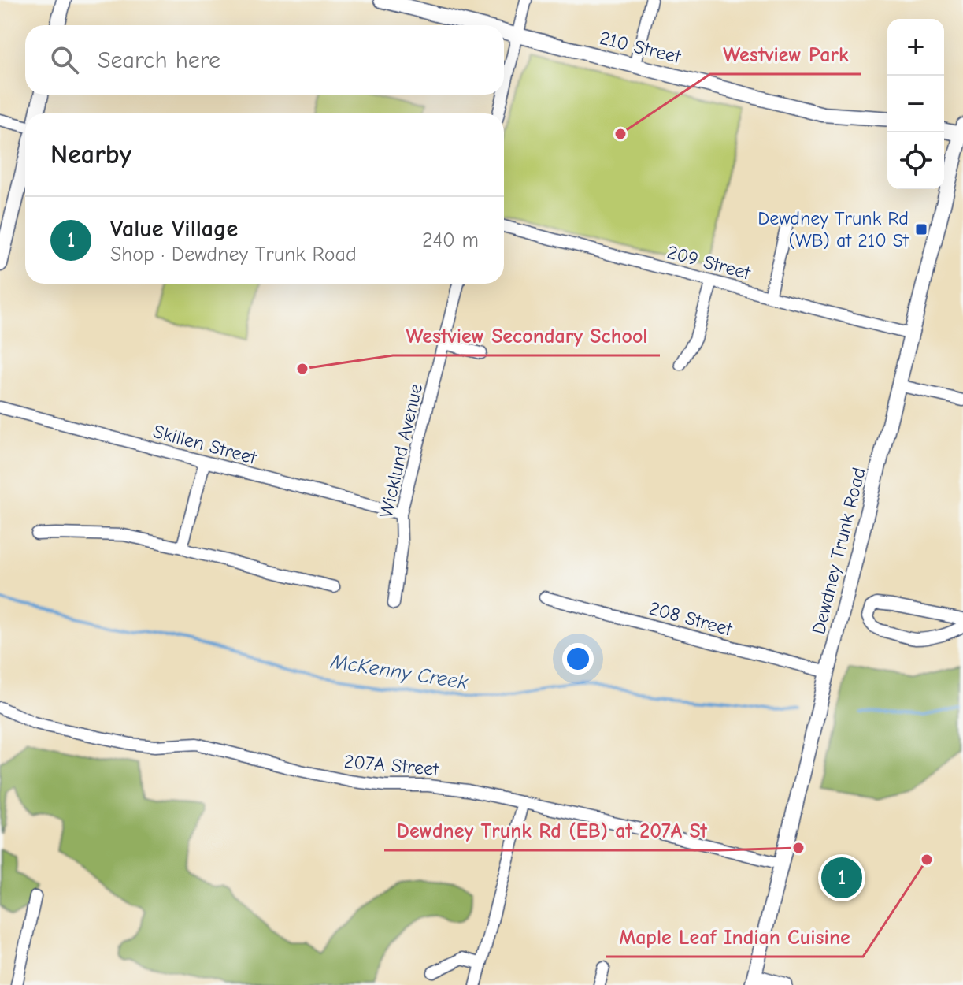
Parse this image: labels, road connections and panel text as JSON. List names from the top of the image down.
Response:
{
  "streets": {
    "main road": ["210 Street", "Dewdney Trunk Road"],
    "street": [
      "209 Street",
      "Skillen Street",
      "Wicklund Avenue",
      "208 Street",
      "207A Street"
    ]
  },
  "crossings": [
    ["209 Street", "Dewdney Trunk Road"],
    ["Skillen Street", "Wicklund Avenue"],
    ["Dewdney Trunk Road", "208 Street"],
    ["Dewdney Trunk Road", "207A Street"]
  ],
  "water": ["McKenny Creek"],
  "places": {
    "other": [
      "Westview Park",
      "Westview Secondary School",
      "Dewdney Trunk Rd (EB) at 207A St",
      "Maple Leaf Indian Cuisine"
    ],
    "transit": ["Dewdney Trunk Rd (WB) at 210 St"]
  },
  "page": {
    "map_buttons": ["+", "−"],
    "search": "Search here",
    "heading": "Nearby",
    "list": [
      {
        "mark": "1",
        "name": "Value Village",
        "note": "Shop · Dewdney Trunk Road",
        "value": "240 m"
      }
    ],
    "pins": "1"
  }
}
